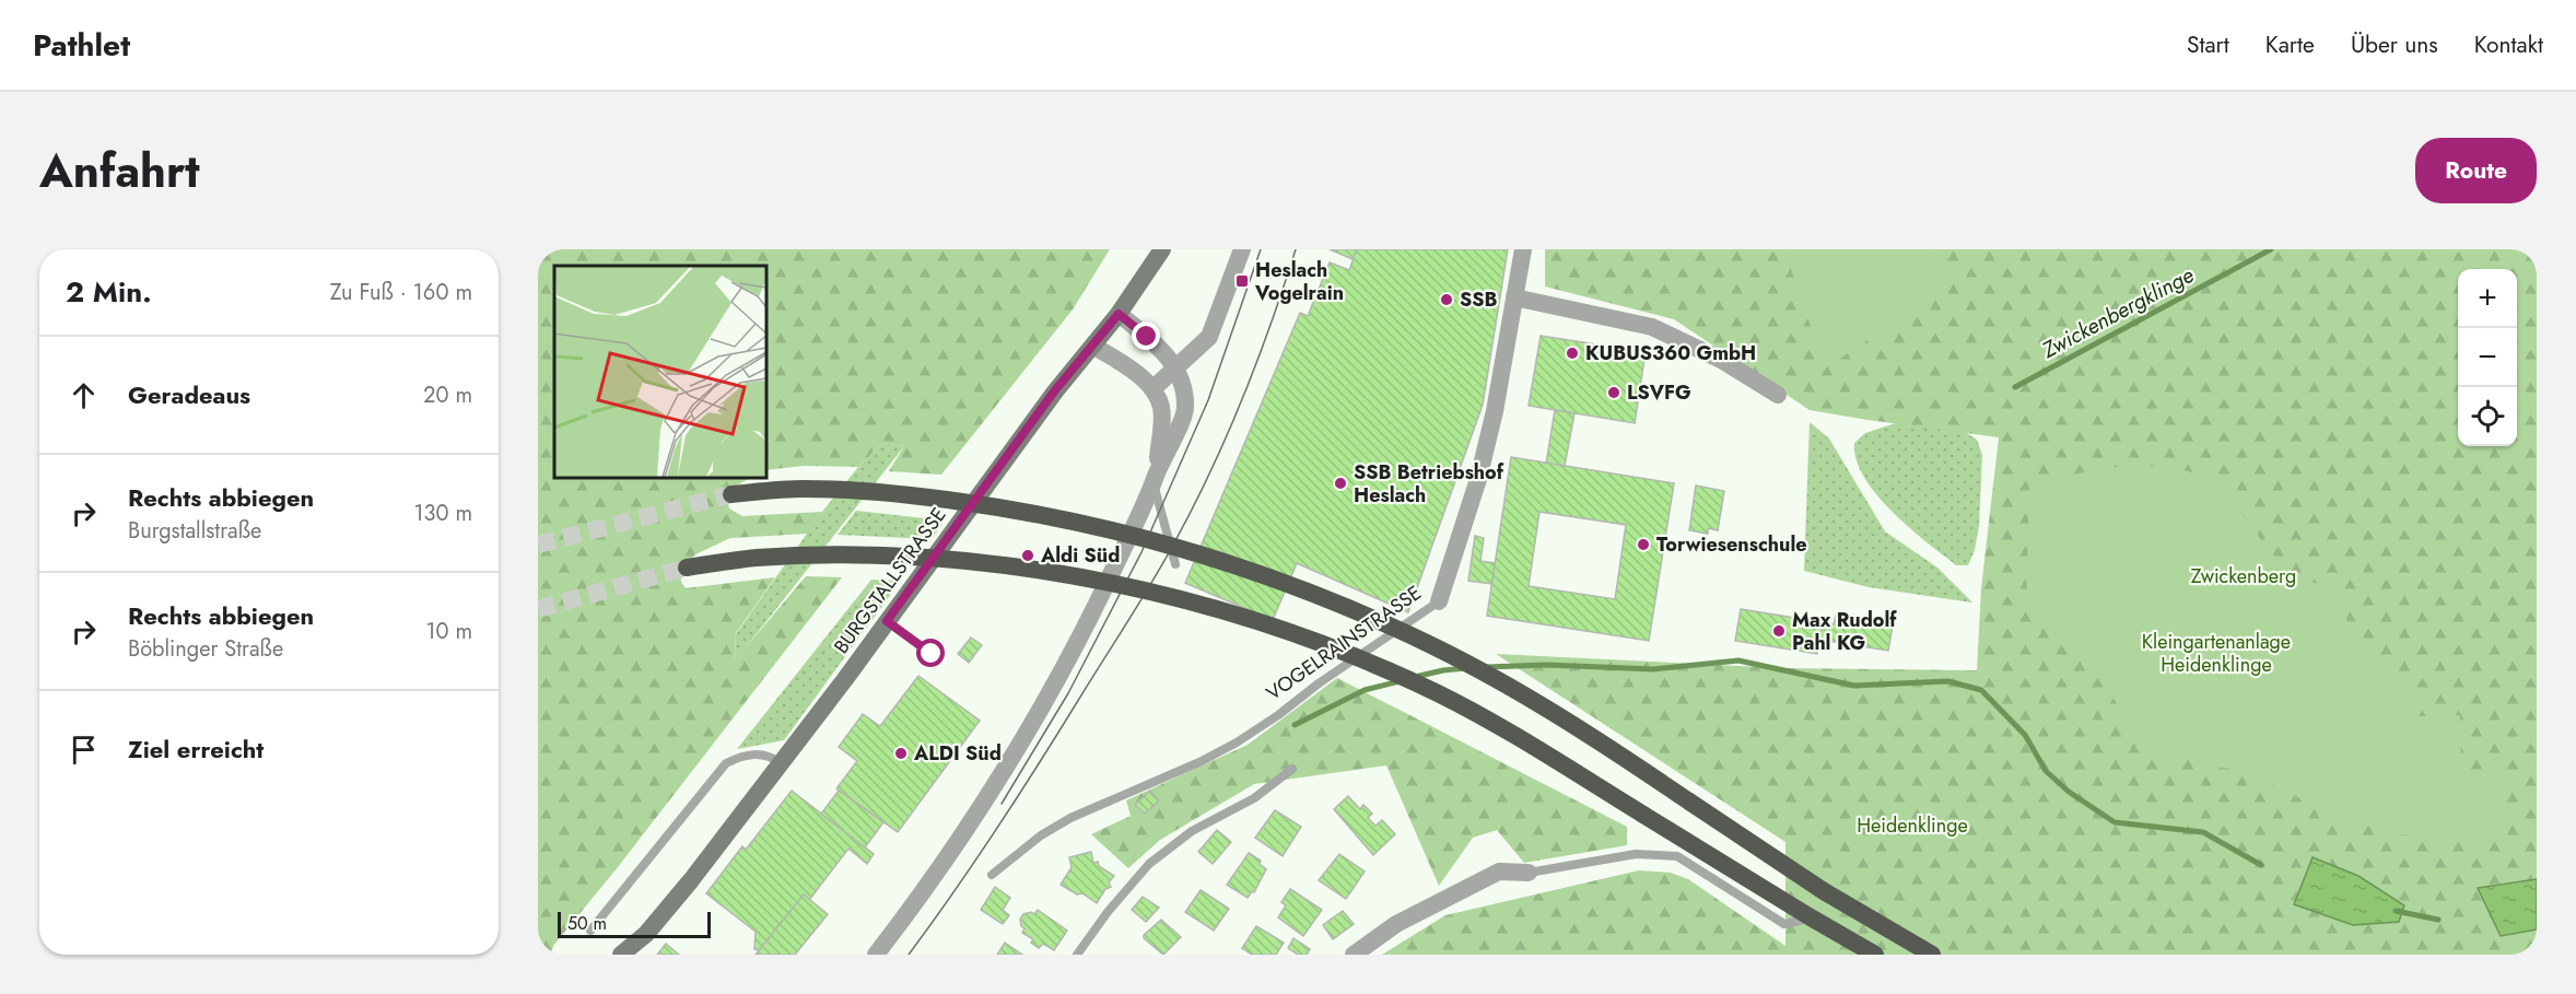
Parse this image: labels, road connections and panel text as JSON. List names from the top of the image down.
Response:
{
  "streets": {
    "main road": ["BURGSTALLSTRASSE"],
    "street": ["VOGELRAINSTRASSE"]
  },
  "water": ["Zwickenbergklinge"],
  "parks": ["Zwickenberg", "Kleingartenanlage Heidenklinge", "Heidenklinge"],
  "places": {
    "transit": ["Heslach Vogelrain"],
    "other": [
      "SSB",
      "KUBUS360 GmbH",
      "LSVFG",
      "SSB Betriebshof Heslach",
      "Torwiesenschule",
      "Aldi Süd",
      "Max Rudolf Pahl KG",
      "ALDI Süd"
    ]
  },
  "scale_bar": "50 m",
  "page": {
    "header": "Pathlet",
    "nav": [
      "Start",
      "Karte",
      "Über uns",
      "Kontakt"
    ],
    "title": "Anfahrt",
    "buttons": "Route",
    "heading": ["2 Min.", "Zu Fuß · 160 m"],
    "map_buttons": ["+", "−"],
    "list": [
      ["Geradeaus", "20 m"],
      ["Rechts abbiegen", "Burgstallstraße", "130 m"],
      ["Rechts abbiegen", "Böblinger Straße", "10 m"],
      "Ziel erreicht"
    ],
    "scale": "50 m"
  }
}
